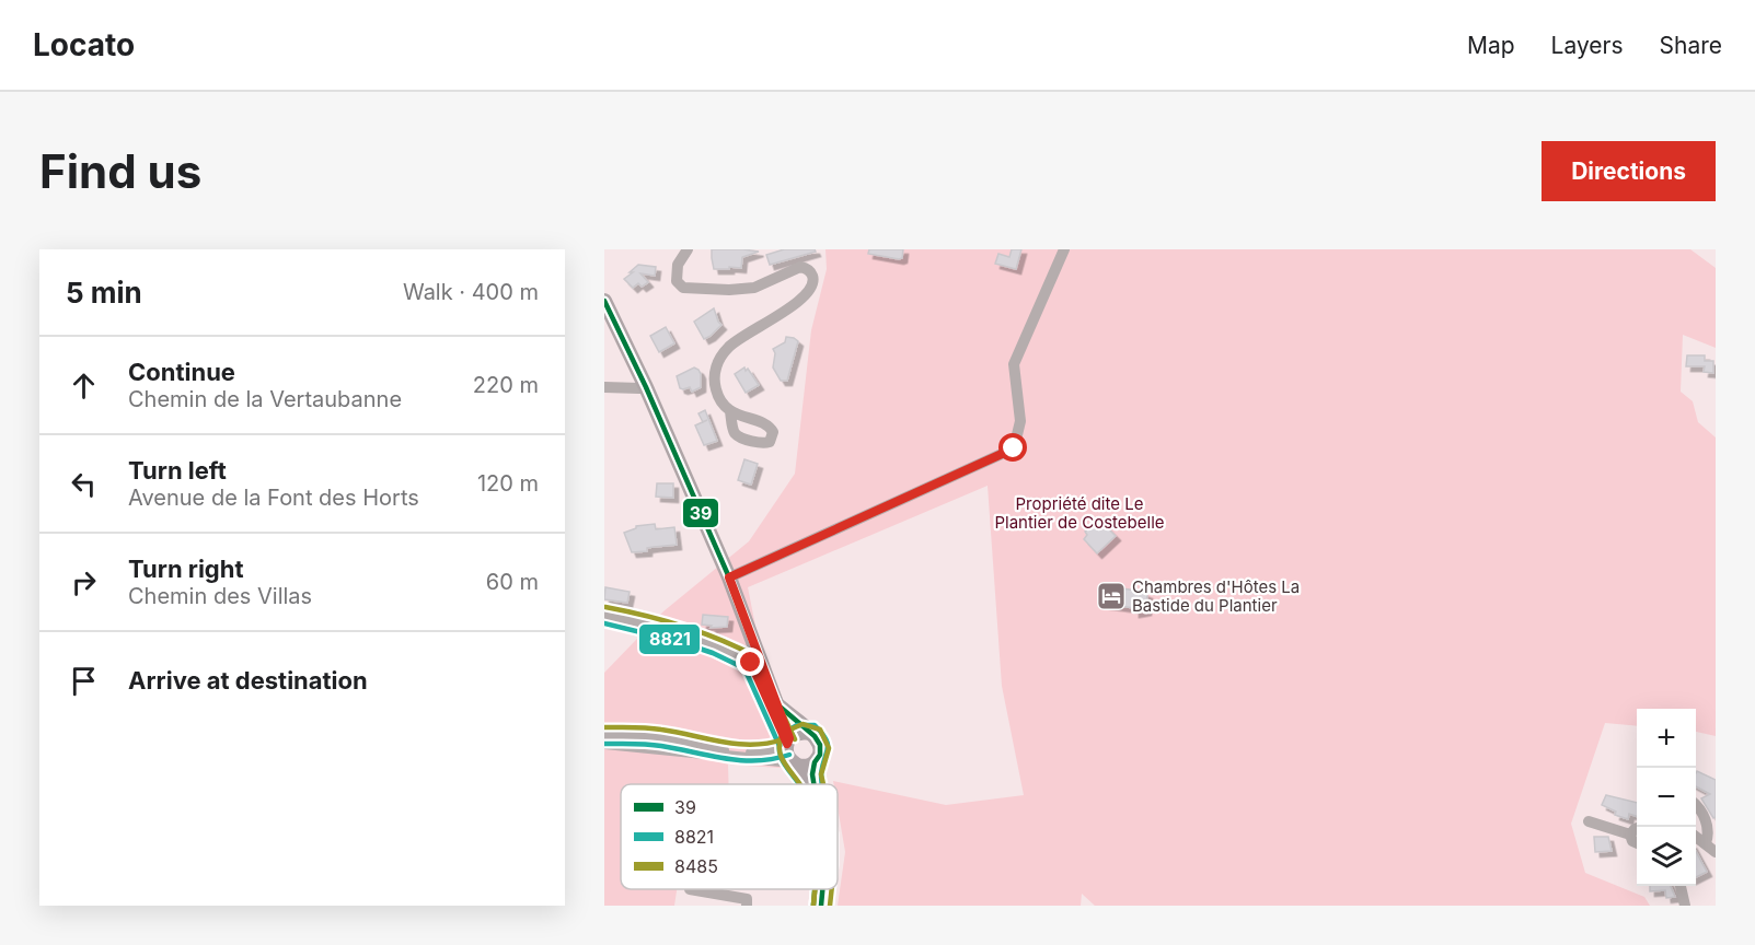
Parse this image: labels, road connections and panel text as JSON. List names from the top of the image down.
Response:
{
  "parks": ["Propriété dite Le Plantier de Costebelle"],
  "places": {
    "hotel": ["Chambres d'Hôtes La Bastide du Plantier"]
  },
  "lines": ["transit line 39", "transit line 8485", "transit line 8821"],
  "legend": ["39", "8821", "8485"],
  "page": {
    "header": "Locato",
    "nav": ["Map", "Layers", "Share"],
    "buttons": "Directions",
    "title": "Find us",
    "heading": ["5 min", "Walk · 400 m"],
    "list": [
      ["Continue", "Chemin de la Vertaubanne", "220 m"],
      ["Turn left", "Avenue de la Font des Horts", "120 m"],
      ["Turn right", "Chemin des Villas", "60 m"],
      "Arrive at destination"
    ],
    "map_buttons": ["+", "−"]
  }
}
